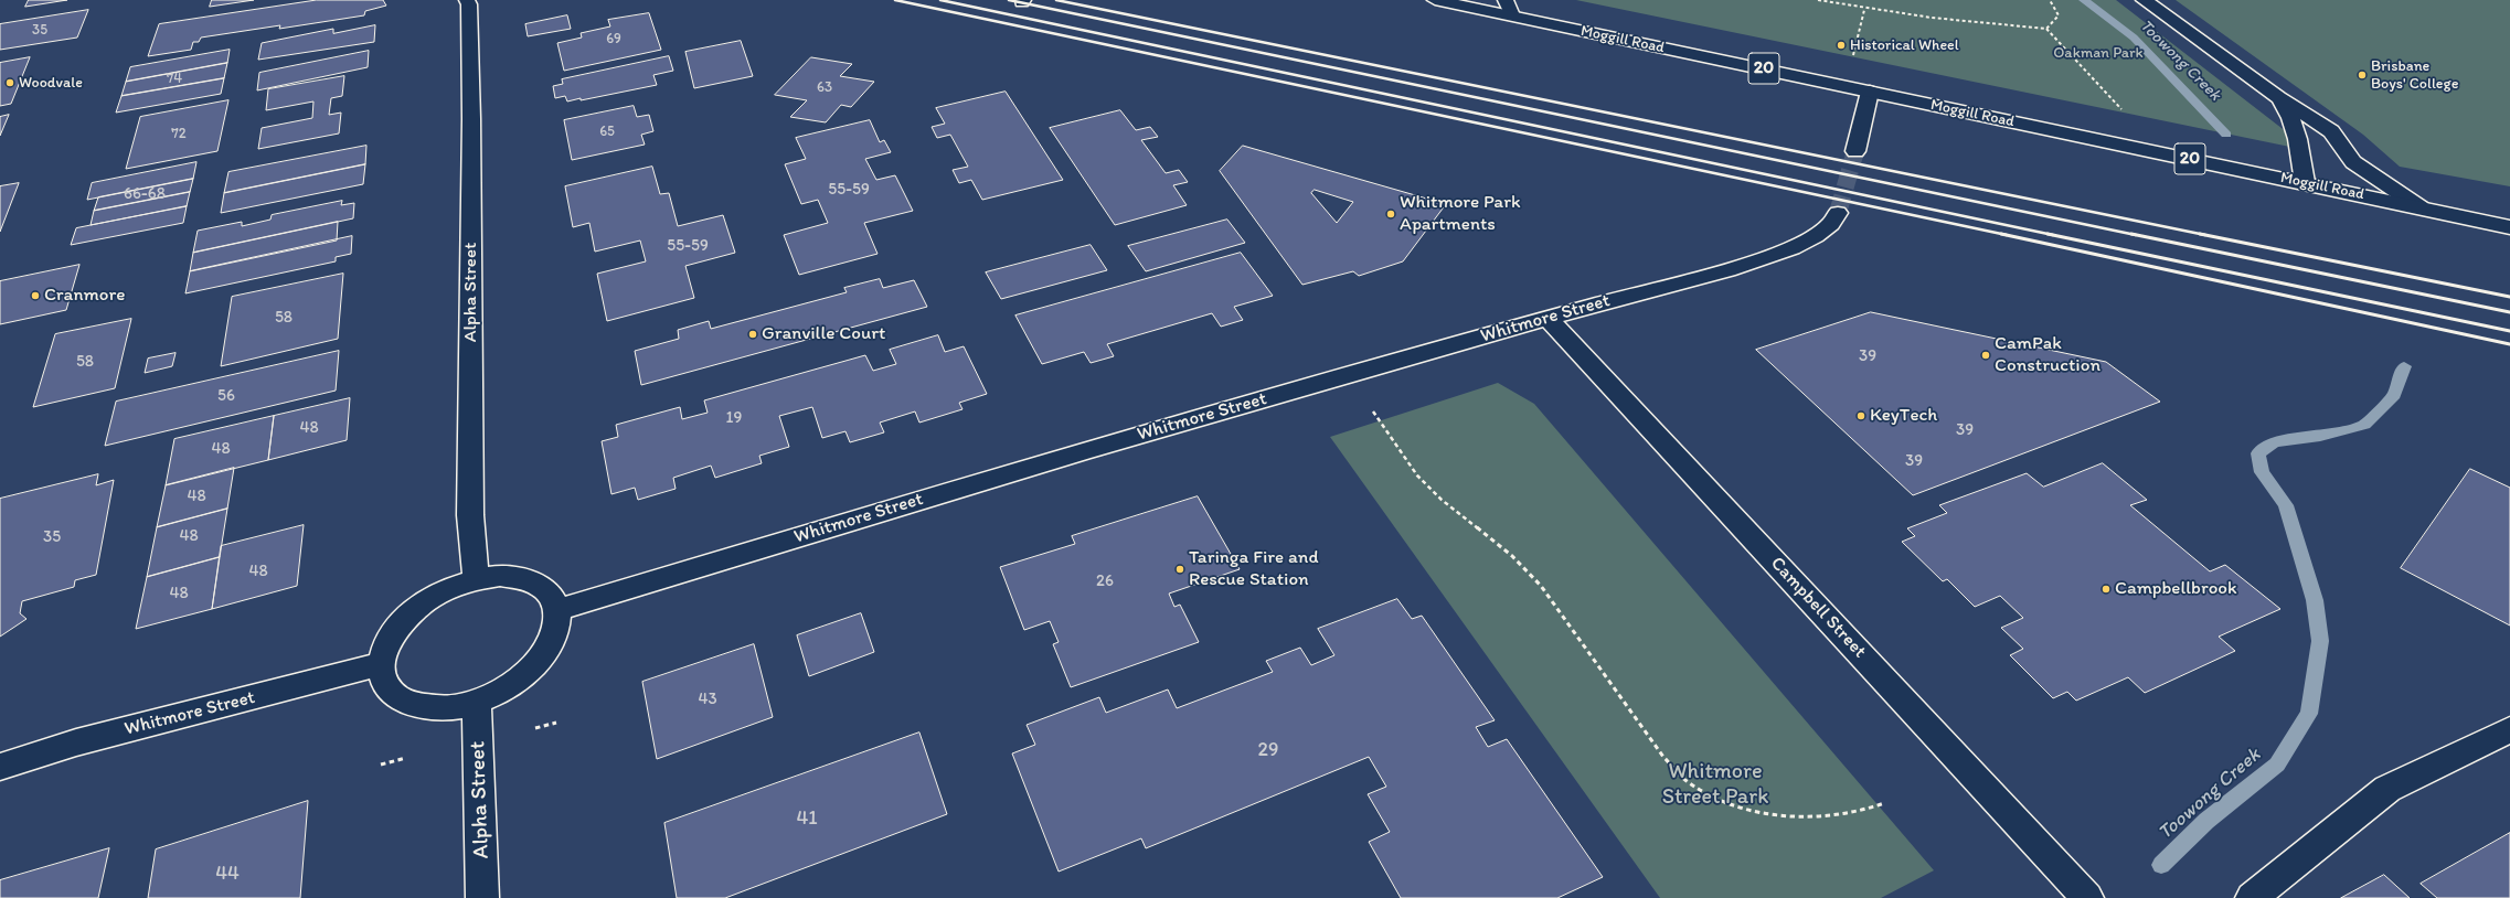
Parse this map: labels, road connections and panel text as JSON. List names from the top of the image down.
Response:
{
  "streets": {
    "main road": [
      "Moggill Road",
      "20",
      "Alpha Street",
      "Whitmore Street",
      "Campbell Street"
    ]
  },
  "crossings": [
    ["Alpha Street", "Whitmore Street"],
    ["Whitmore Street", "Campbell Street"]
  ],
  "water": ["Toowong Creek"],
  "parks": ["Oakman Park", "Whitmore Street Park"],
  "places": [
    "Historical Wheel",
    "Brisbane Boys' College",
    "Woodvale",
    "Whitmore Park Apartments",
    "Cranmore",
    "Granville Court",
    "CamPak Construction",
    "KeyTech",
    "Taringa Fire and Rescue Station",
    "Campbellbrook"
  ],
  "house_numbers": [
    "35",
    "69",
    "74",
    "63",
    "65",
    "72",
    "55-59",
    "66-68",
    "55-59",
    "58",
    "39",
    "58",
    "56",
    "19",
    "48",
    "39",
    "48",
    "39",
    "48",
    "48",
    "35",
    "48",
    "26",
    "48",
    "43",
    "29",
    "41",
    "44"
  ]
}
